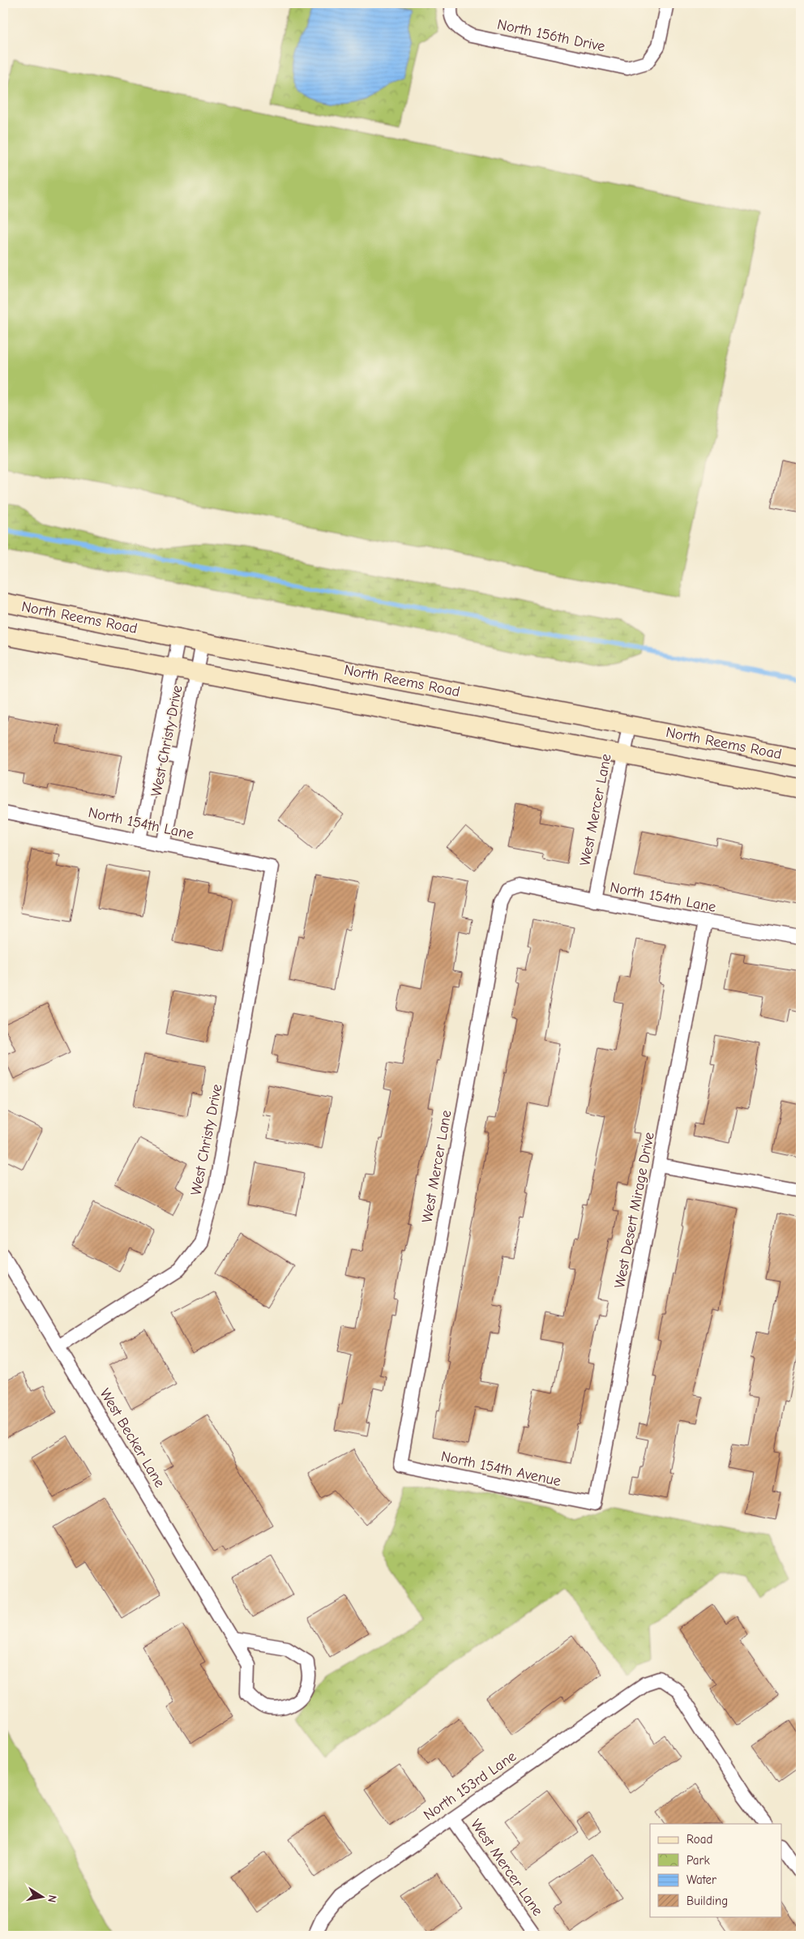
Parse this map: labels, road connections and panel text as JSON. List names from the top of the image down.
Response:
{
  "streets": {
    "main road": ["North Reems Road"],
    "street": [
      "North 156th Drive",
      "West Christy Drive",
      "West Mercer Lane",
      "North 154th Lane",
      "West Desert Mirage Drive",
      "West Becker Lane",
      "North 154th Avenue",
      "North 153rd Lane"
    ]
  },
  "crossings": [
    ["North Reems Road", "West Christy Drive"],
    ["North Reems Road", "West Mercer Lane"],
    ["West Christy Drive", "North 154th Lane"],
    ["West Christy Drive", "West Becker Lane"],
    ["West Mercer Lane", "North 154th Lane"],
    ["West Mercer Lane", "North 154th Avenue"],
    ["West Mercer Lane", "North 153rd Lane"],
    ["North 154th Lane", "West Desert Mirage Drive"],
    ["West Desert Mirage Drive", "North 154th Avenue"]
  ],
  "legend": [
    "Road",
    "Park",
    "Water",
    "Building"
  ],
  "north": "right"
}
